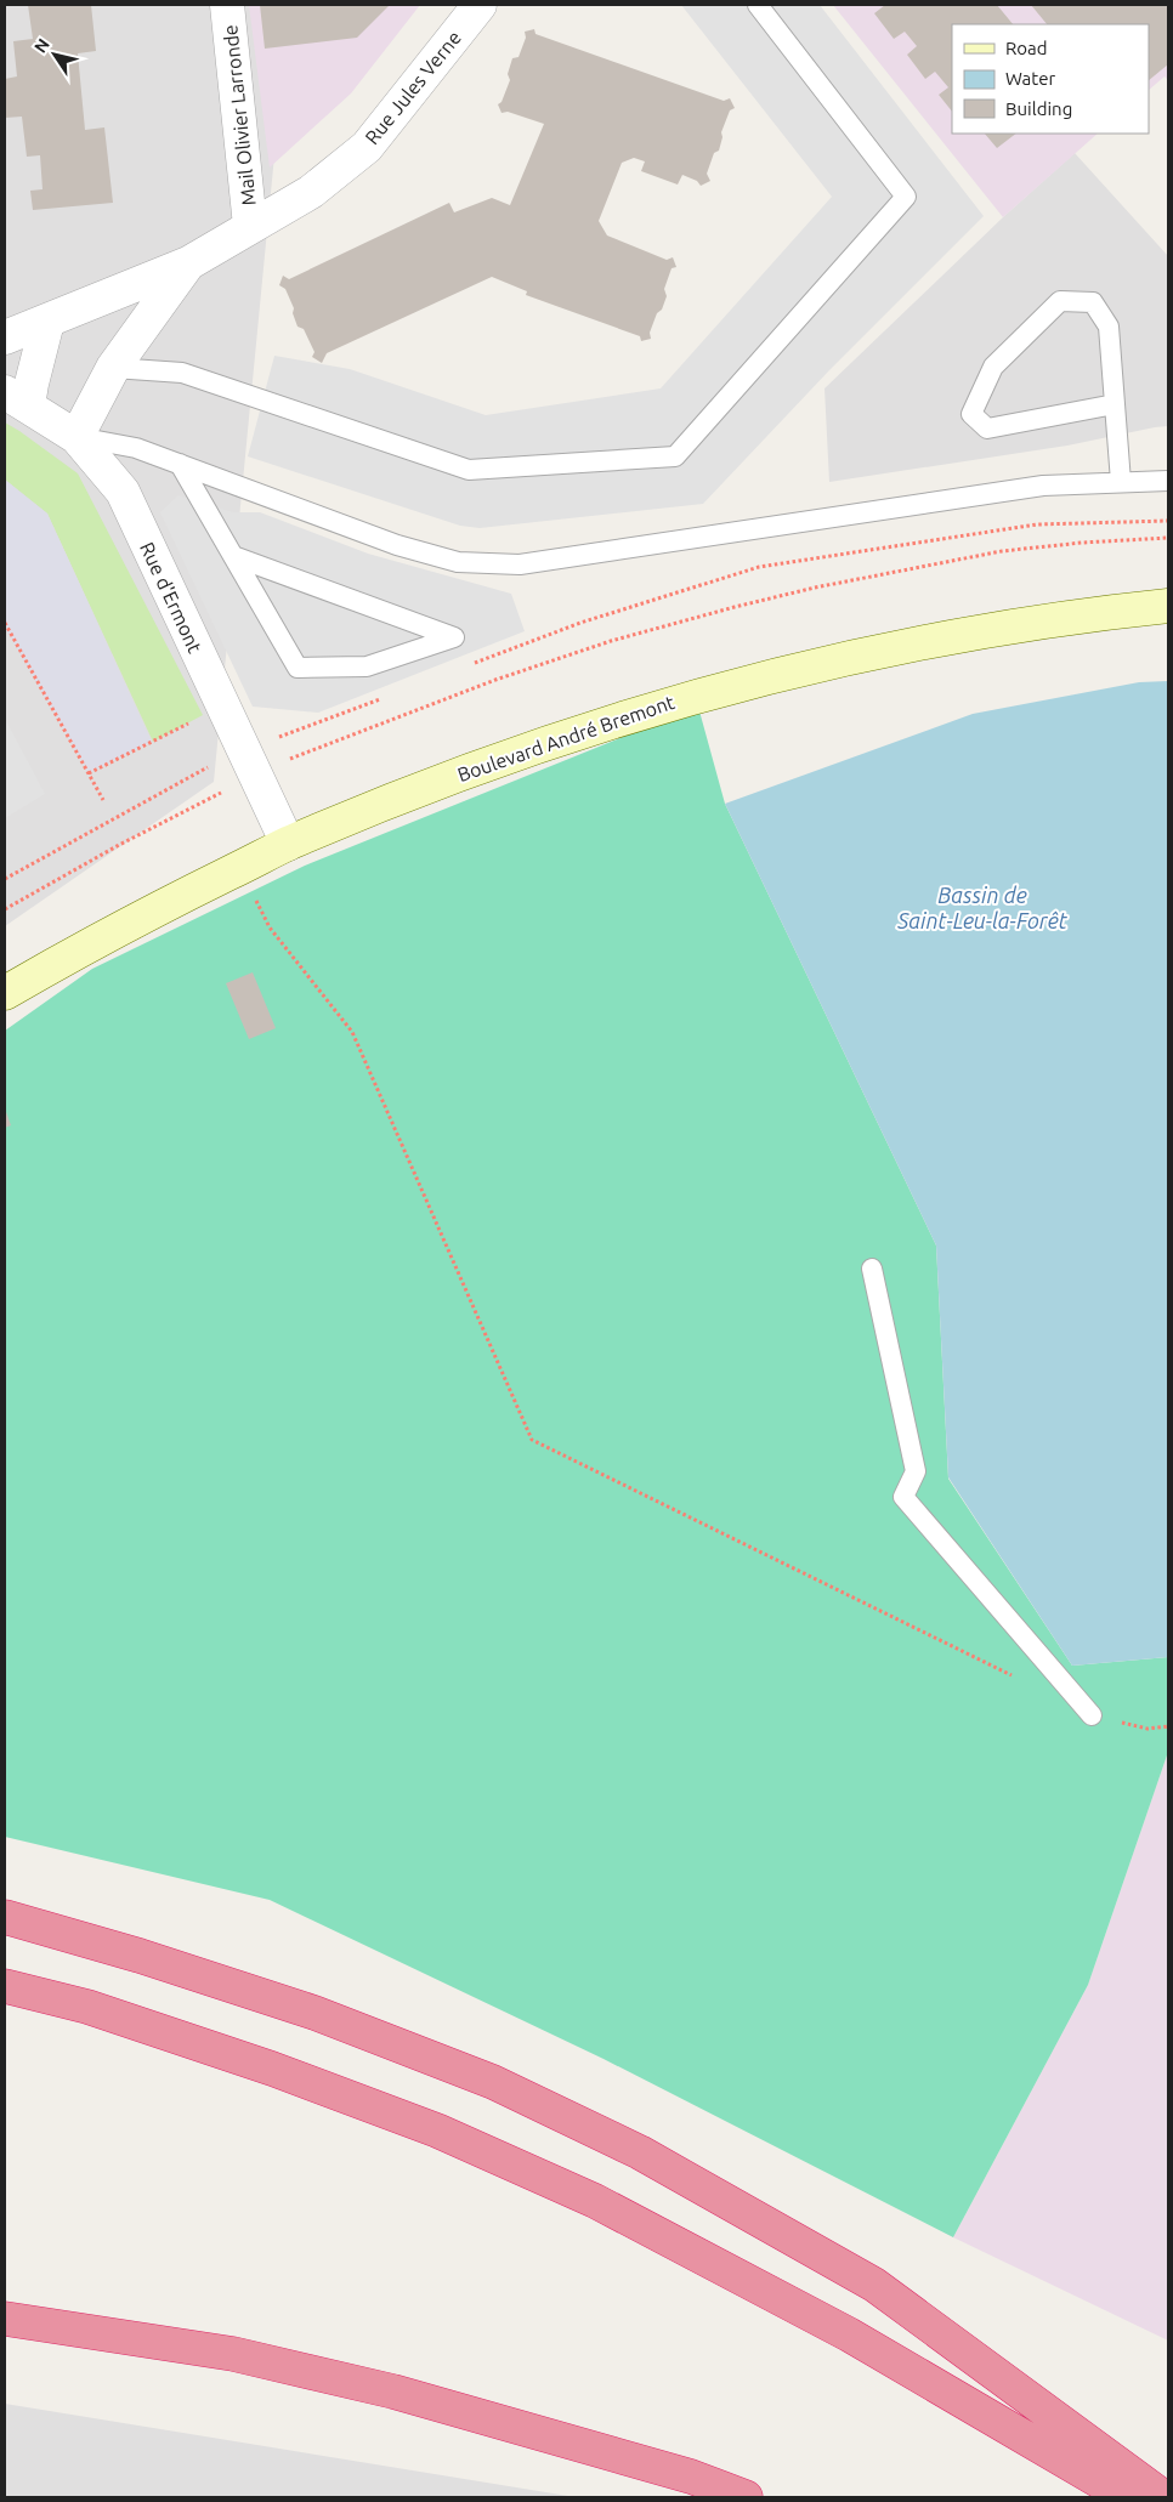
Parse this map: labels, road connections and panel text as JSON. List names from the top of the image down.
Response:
{
  "streets": {
    "street": [
      "Rue Jules Verne",
      "Mail Olivier Larronde",
      "Rue d'Ermont",
      "Boulevard André Bremont"
    ]
  },
  "crossings": [
    ["Rue Jules Verne", "Mail Olivier Larronde"],
    ["Rue Jules Verne", "Rue d'Ermont"],
    ["Rue d'Ermont", "Boulevard André Bremont"]
  ],
  "water": ["Bassin de Saint-Leu-la-Forêt"],
  "legend": ["Road", "Water", "Building"],
  "north": "top left"
}
